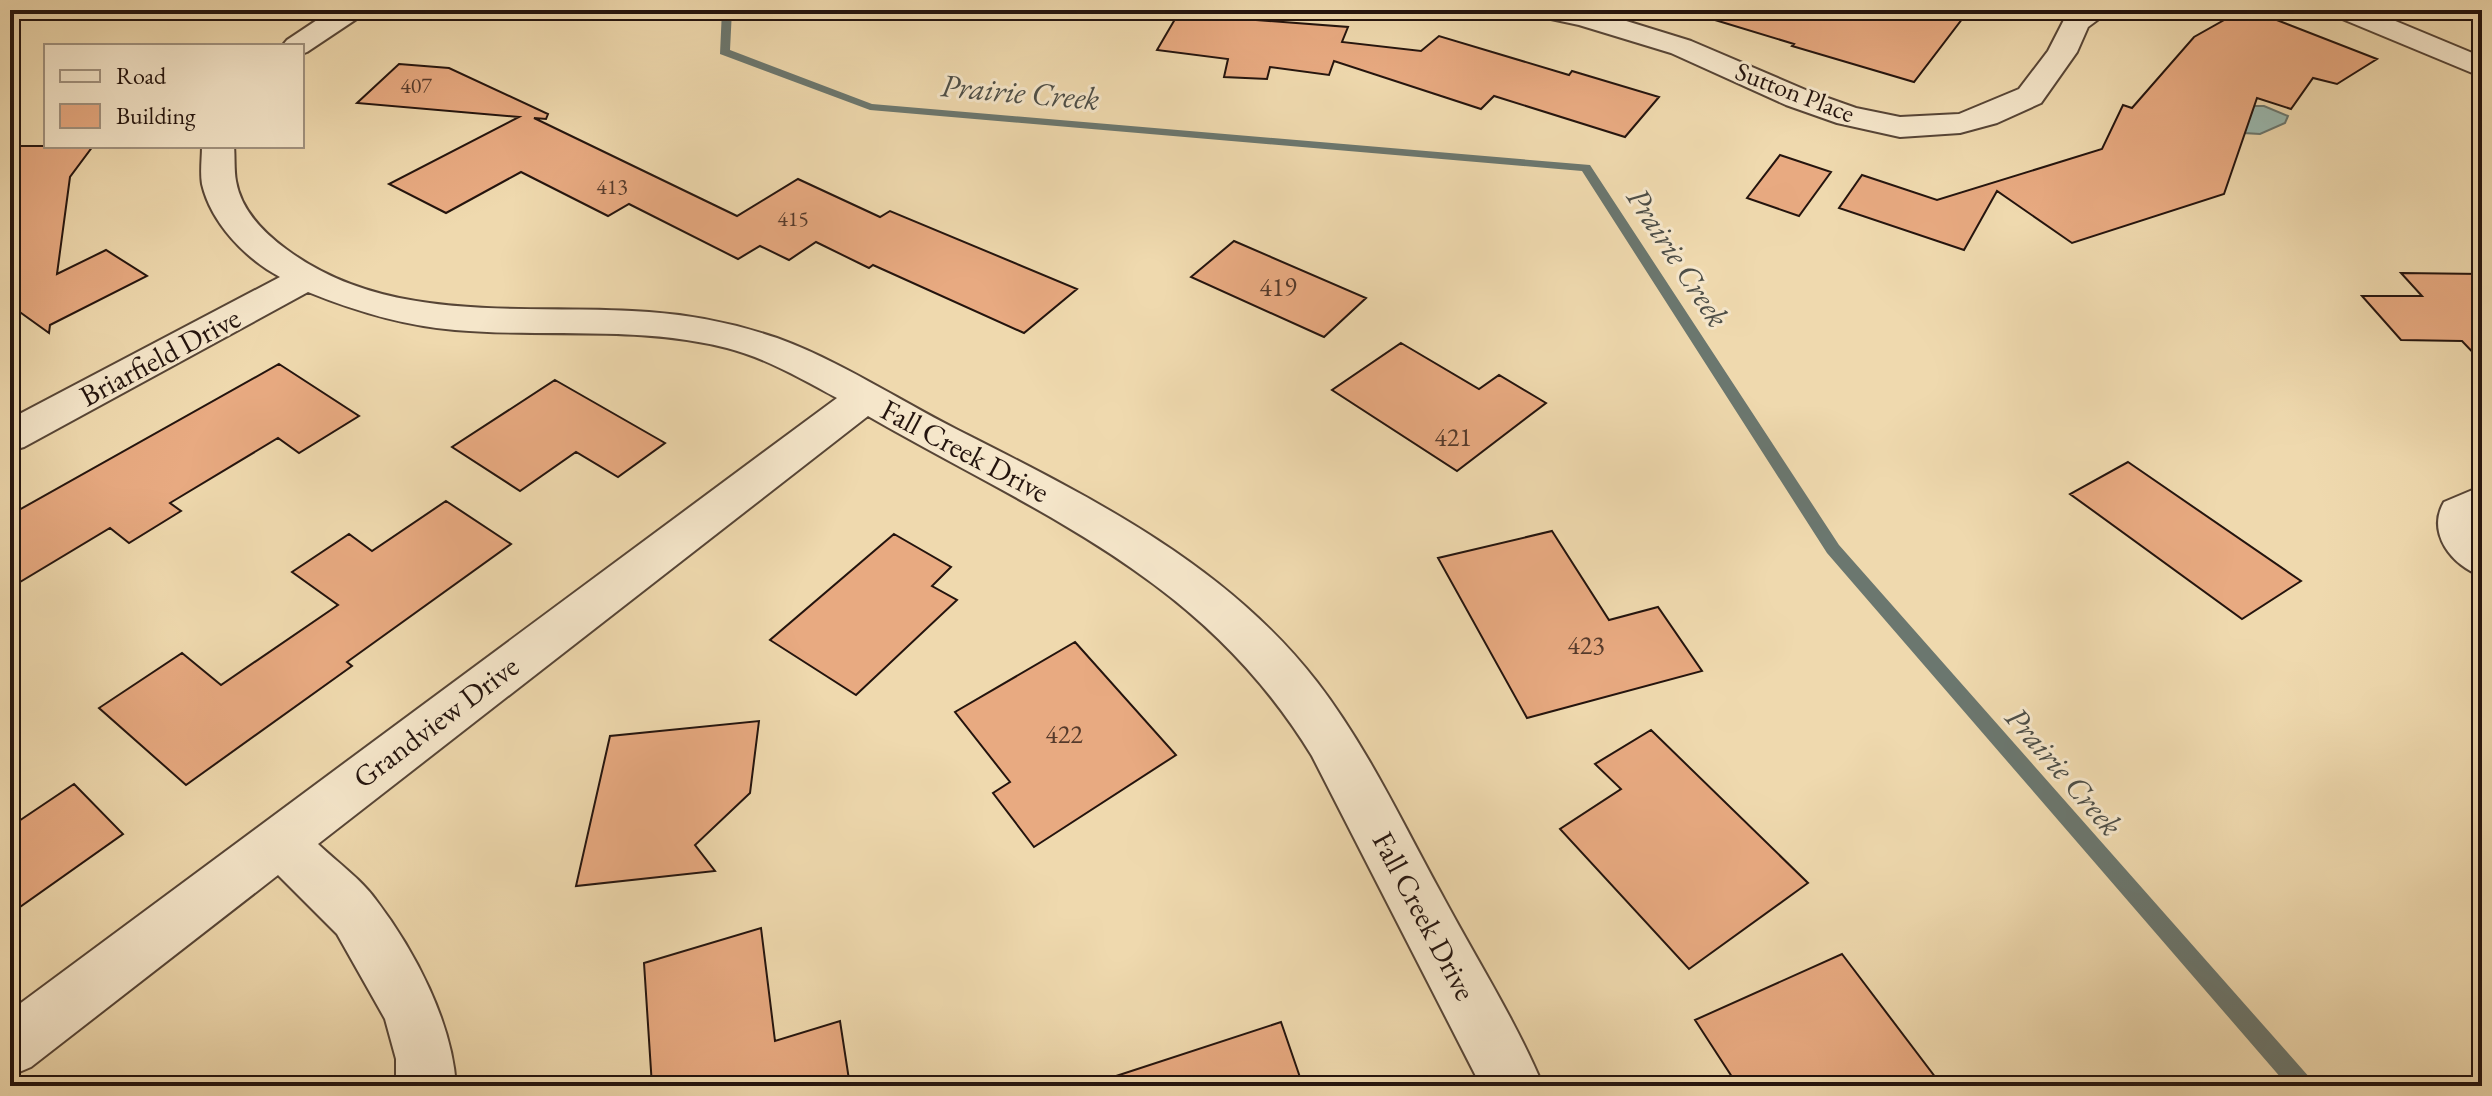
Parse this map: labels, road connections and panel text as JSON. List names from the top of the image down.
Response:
{
  "streets": {
    "street": [
      "Sutton Place",
      "Briarfield Drive",
      "Fall Creek Drive",
      "Grandview Drive"
    ]
  },
  "crossings": [
    ["Briarfield Drive", "Fall Creek Drive"],
    ["Fall Creek Drive", "Grandview Drive"]
  ],
  "water": ["Prairie Creek"],
  "house_numbers": [
    "407",
    "413",
    "415",
    "419",
    "421",
    "423",
    "422"
  ],
  "legend": ["Road", "Building"]
}
